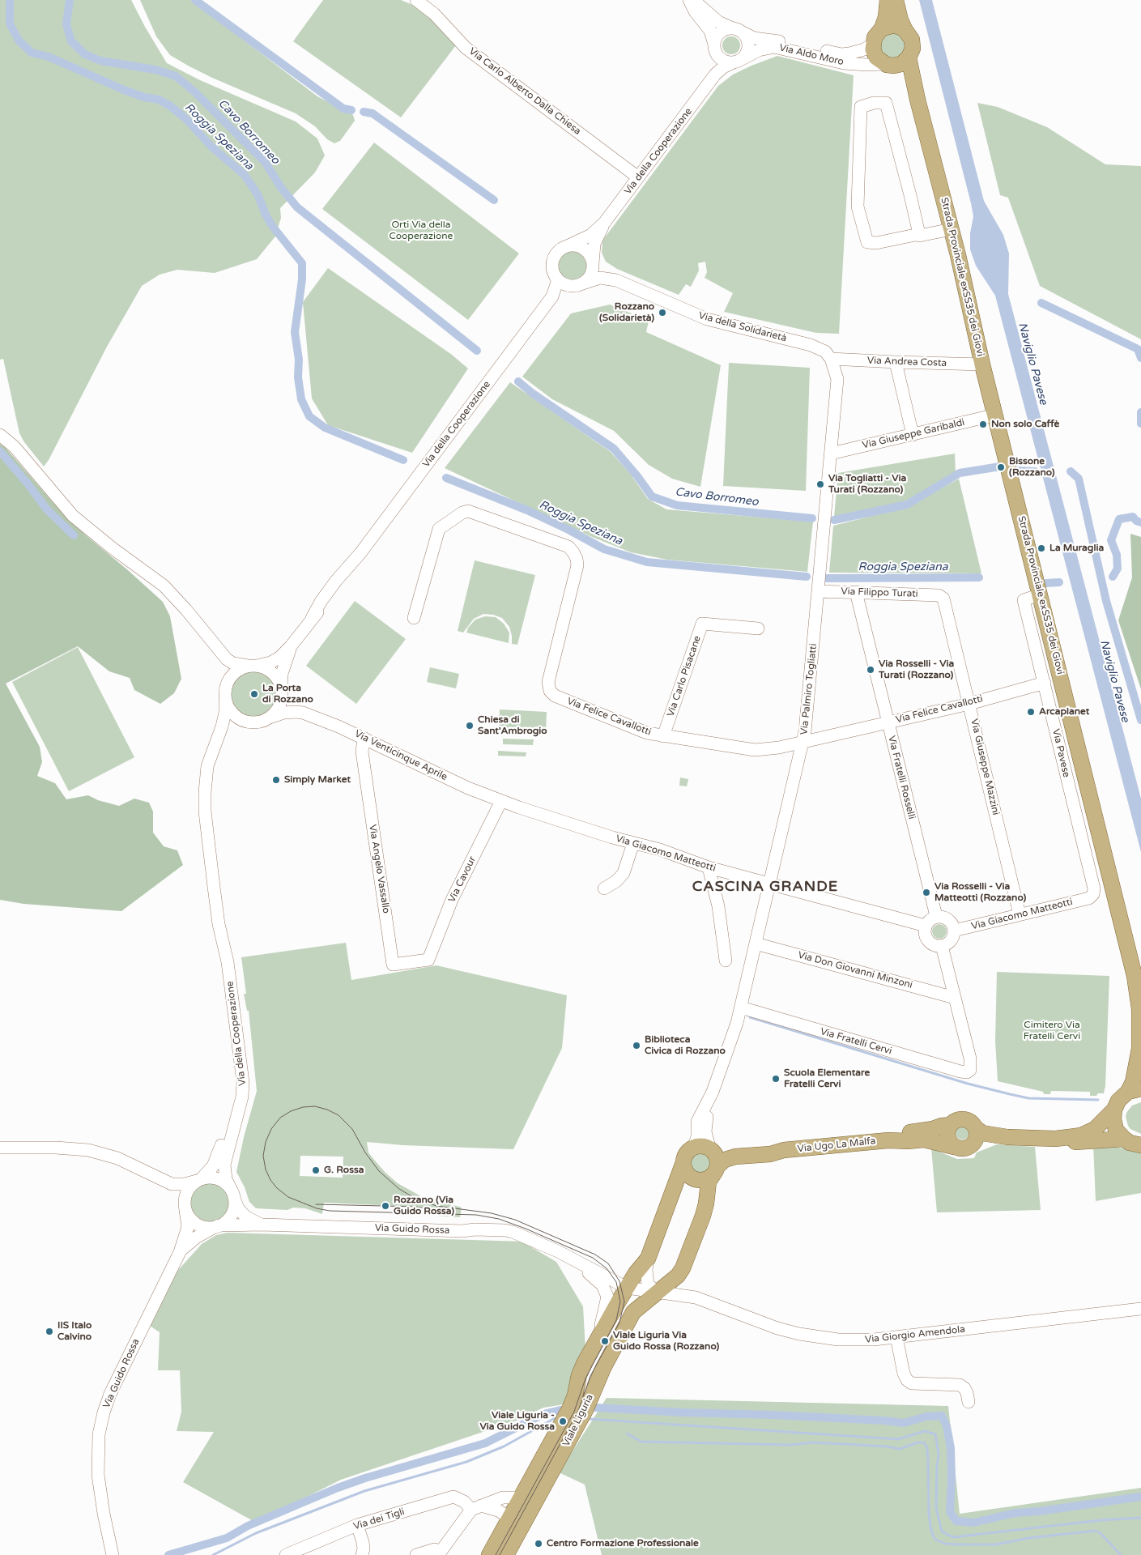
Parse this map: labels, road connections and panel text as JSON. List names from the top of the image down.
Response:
{
  "streets": {
    "main road": ["Strada Provinciale exSS35 dei Giovi", "Via Ugo La Malfa", "Viale Liguria"],
    "street": [
      "Via Aldo Moro",
      "Via Carlo Alberto Dalla Chiesa",
      "Via della Cooperazione",
      "Via della Solidarietà",
      "Via Andrea Costa",
      "Via Giuseppe Garibaldi",
      "Via Filippo Turati",
      "Via Carlo Pisacane",
      "Via Palmiro Togliatti",
      "Via Felice Cavallotti",
      "Via Pavese",
      "Via Venticinque Aprile",
      "Via Giuseppe Mazzini",
      "Via Fratelli Rosselli",
      "Via Giacomo Matteotti",
      "Via Angelo Vassallo",
      "Via Cavour",
      "Via Don Giovanni Minzoni",
      "Via Fratelli Cervi",
      "Via Guido Rossa",
      "Via Giorgio Amendola",
      "Via dei Tigli"
    ]
  },
  "crossings": [
    ["Via Aldo Moro", "Via della Cooperazione"],
    ["Via Carlo Alberto Dalla Chiesa", "Via della Cooperazione"],
    ["Via della Cooperazione", "Via della Solidarietà"],
    ["Via della Cooperazione", "Via Venticinque Aprile"],
    ["Via della Cooperazione", "Via Guido Rossa"],
    ["Strada Provinciale exSS35 dei Giovi", "Via Andrea Costa"],
    ["Strada Provinciale exSS35 dei Giovi", "Via Giuseppe Garibaldi"],
    ["Strada Provinciale exSS35 dei Giovi", "Via Pavese"],
    ["Via della Solidarietà", "Via Andrea Costa"],
    ["Via della Solidarietà", "Via Palmiro Togliatti"],
    ["Via Andrea Costa", "Via Palmiro Togliatti"],
    ["Via Giuseppe Garibaldi", "Via Palmiro Togliatti"],
    ["Via Filippo Turati", "Via Palmiro Togliatti"],
    ["Via Filippo Turati", "Via Giuseppe Mazzini"],
    ["Via Filippo Turati", "Via Fratelli Rosselli"],
    ["Via Carlo Pisacane", "Via Felice Cavallotti"],
    ["Via Palmiro Togliatti", "Via Felice Cavallotti"],
    ["Via Palmiro Togliatti", "Via Giacomo Matteotti"],
    ["Via Palmiro Togliatti", "Via Don Giovanni Minzoni"],
    ["Via Palmiro Togliatti", "Via Fratelli Cervi"],
    ["Via Palmiro Togliatti", "Via Ugo La Malfa"],
    ["Via Palmiro Togliatti", "Viale Liguria"],
    ["Via Felice Cavallotti", "Via Pavese"],
    ["Via Felice Cavallotti", "Via Giuseppe Mazzini"],
    ["Via Felice Cavallotti", "Via Fratelli Rosselli"],
    ["Via Pavese", "Via Giacomo Matteotti"],
    ["Via Venticinque Aprile", "Via Giacomo Matteotti"],
    ["Via Venticinque Aprile", "Via Angelo Vassallo"],
    ["Via Venticinque Aprile", "Via Cavour"],
    ["Via Giuseppe Mazzini", "Via Giacomo Matteotti"],
    ["Via Fratelli Rosselli", "Via Giacomo Matteotti"],
    ["Via Giacomo Matteotti", "Via Cavour"],
    ["Via Angelo Vassallo", "Via Cavour"],
    ["Via Don Giovanni Minzoni", "Via Fratelli Cervi"],
    ["Via Ugo La Malfa", "Viale Liguria"],
    ["Via Guido Rossa", "Via Giorgio Amendola"],
    ["Via Guido Rossa", "Viale Liguria"],
    ["Via Giorgio Amendola", "Viale Liguria"],
    ["Viale Liguria", "Via dei Tigli"]
  ],
  "districts": ["CASCINA GRANDE"],
  "water": ["Cavo Borromeo", "Roggia Speziana", "Naviglio Pavese"],
  "parks": ["Orti Via della Cooperazione", "Cimitero Via Fratelli Cervi"],
  "places": [
    "Rozzano (Solidarietà)",
    "Non solo Caffè",
    "Bissone (Rozzano)",
    "Via Togliatti - Via Turati (Rozzano)",
    "La Muraglia",
    "Via Rosselli - Via Turati (Rozzano)",
    "La Porta di Rozzano",
    "Arcaplanet",
    "Chiesa di Sant'Ambrogio",
    "Simply Market",
    "Via Rosselli - Via Matteotti (Rozzano)",
    "Biblioteca Civica di Rozzano",
    "Scuola Elementare Fratelli Cervi",
    "G. Rossa",
    "Rozzano (Via Guido Rossa)",
    "IIS Italo Calvino",
    "Viale Liguria Via Guido Rossa (Rozzano)",
    "Viale Liguria - Via Guido Rossa",
    "Centro Formazione Professionale"
  ]
}
